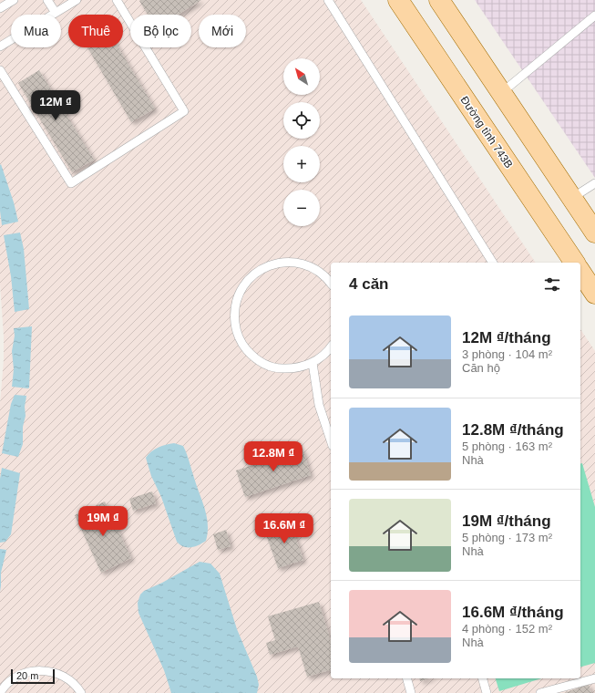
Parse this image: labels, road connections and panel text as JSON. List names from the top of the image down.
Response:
{
  "streets": {
    "main road": ["Đường tỉnh 743B"]
  },
  "scale_bar": "20 m",
  "north": "top left",
  "page": {
    "chip": [
      "Mua",
      "Thuê",
      "Bộ lọc",
      "Mới"
    ],
    "map_buttons": ["+", "−"],
    "price": [
      "12M ₫",
      "12.8M ₫",
      "19M ₫",
      "16.6M ₫"
    ],
    "heading": "4 căn",
    "list": [
      {
        "name": "12M ₫/tháng",
        "note": "3 phòng · 104 m² · Căn hộ"
      },
      {
        "name": "12.8M ₫/tháng",
        "note": "5 phòng · 163 m² · Nhà"
      },
      {
        "name": "19M ₫/tháng",
        "note": "5 phòng · 173 m² · Nhà"
      },
      {
        "name": "16.6M ₫/tháng",
        "note": "4 phòng · 152 m² · Nhà"
      }
    ],
    "scale": "20 m"
  }
}
